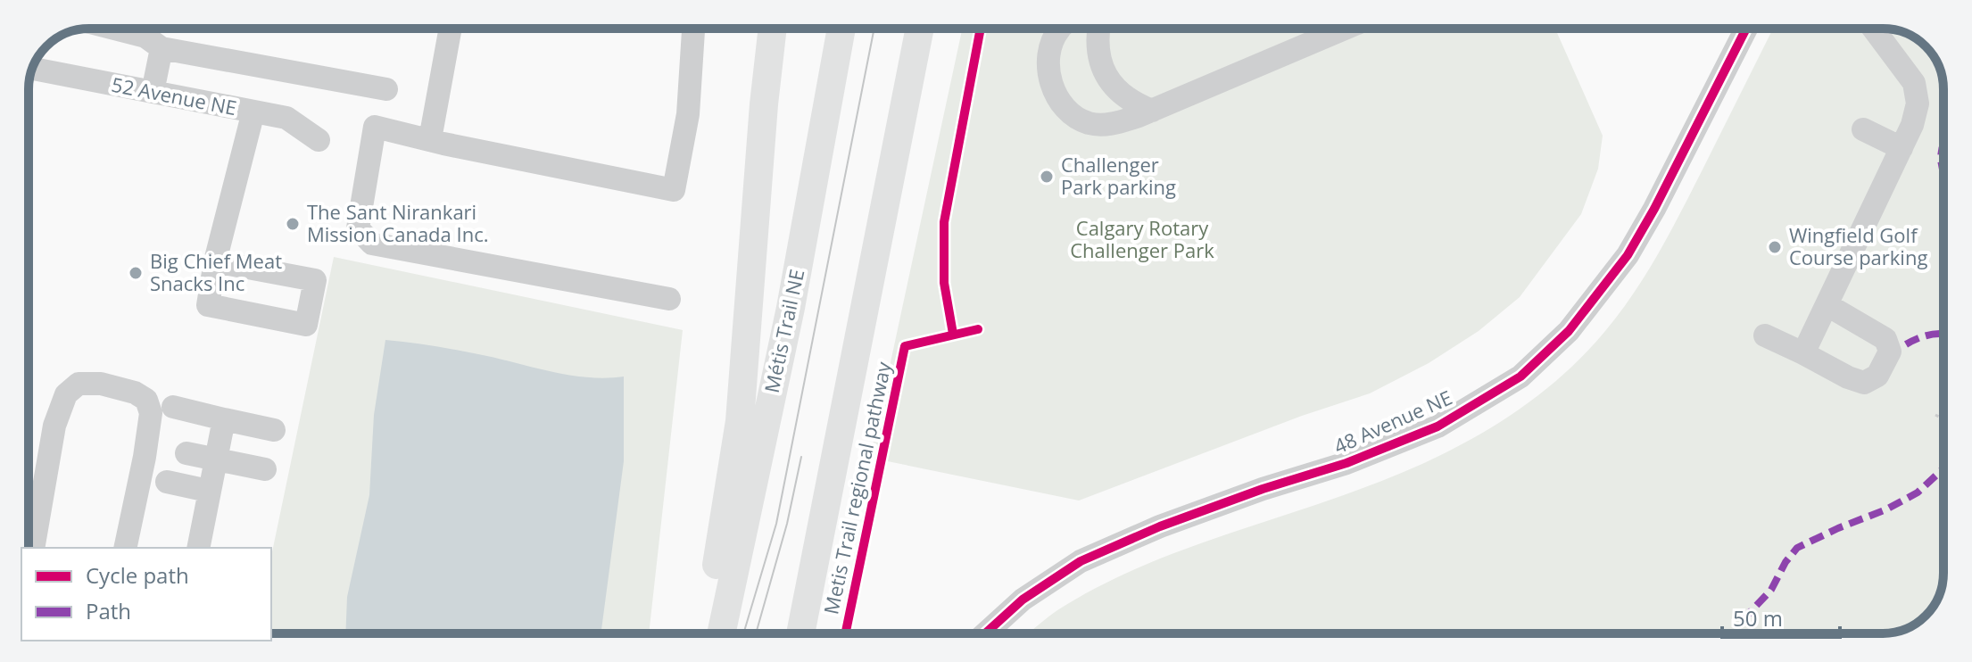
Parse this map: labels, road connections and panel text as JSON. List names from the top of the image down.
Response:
{
  "streets": {
    "main road": ["Métis Trail NE"],
    "street": ["52 Avenue NE", "48 Avenue NE"],
    "cycle path": ["Metis Trail regional pathway"]
  },
  "parks": ["Calgary Rotary Challenger Park"],
  "places": [
    "Challenger Park parking",
    "The Sant Nirankari Mission Canada Inc.",
    "Wingfield Golf Course parking",
    "Big Chief Meat Snacks Inc"
  ],
  "legend": ["Cycle path", "Path"],
  "scale_bar": "50 m"
}
